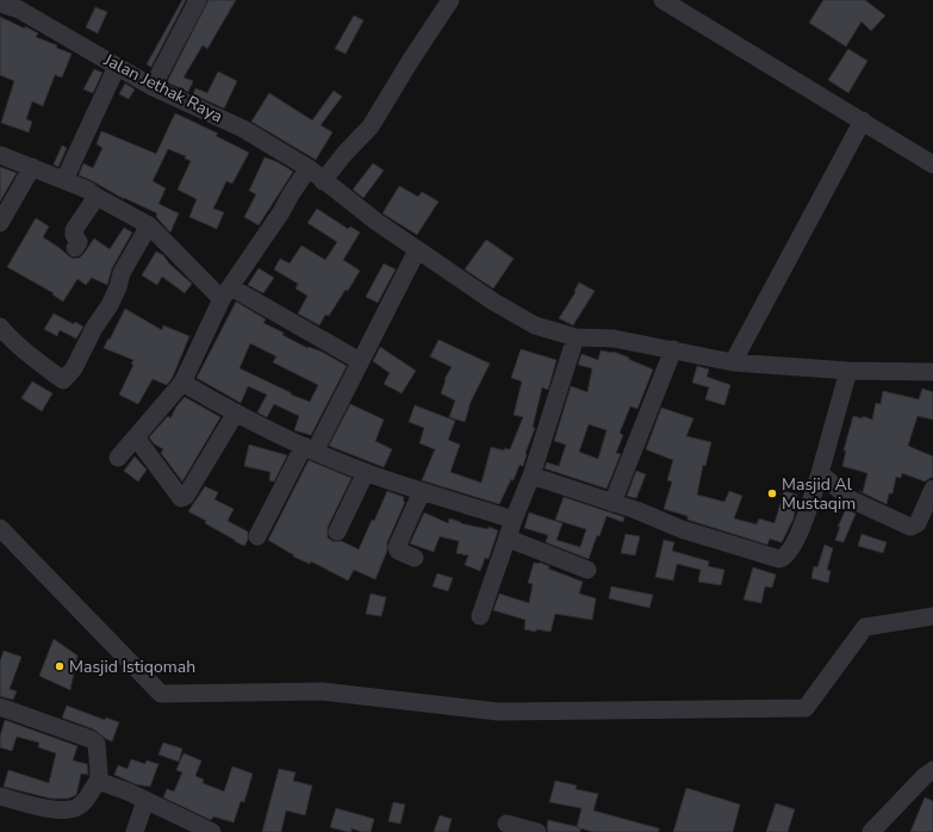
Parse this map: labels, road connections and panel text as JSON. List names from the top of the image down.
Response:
{
  "streets": {
    "street": ["Jalan Jethak Raya"]
  },
  "places": ["Masjid Al Mustaqim", "Masjid Istiqomah"]
}
